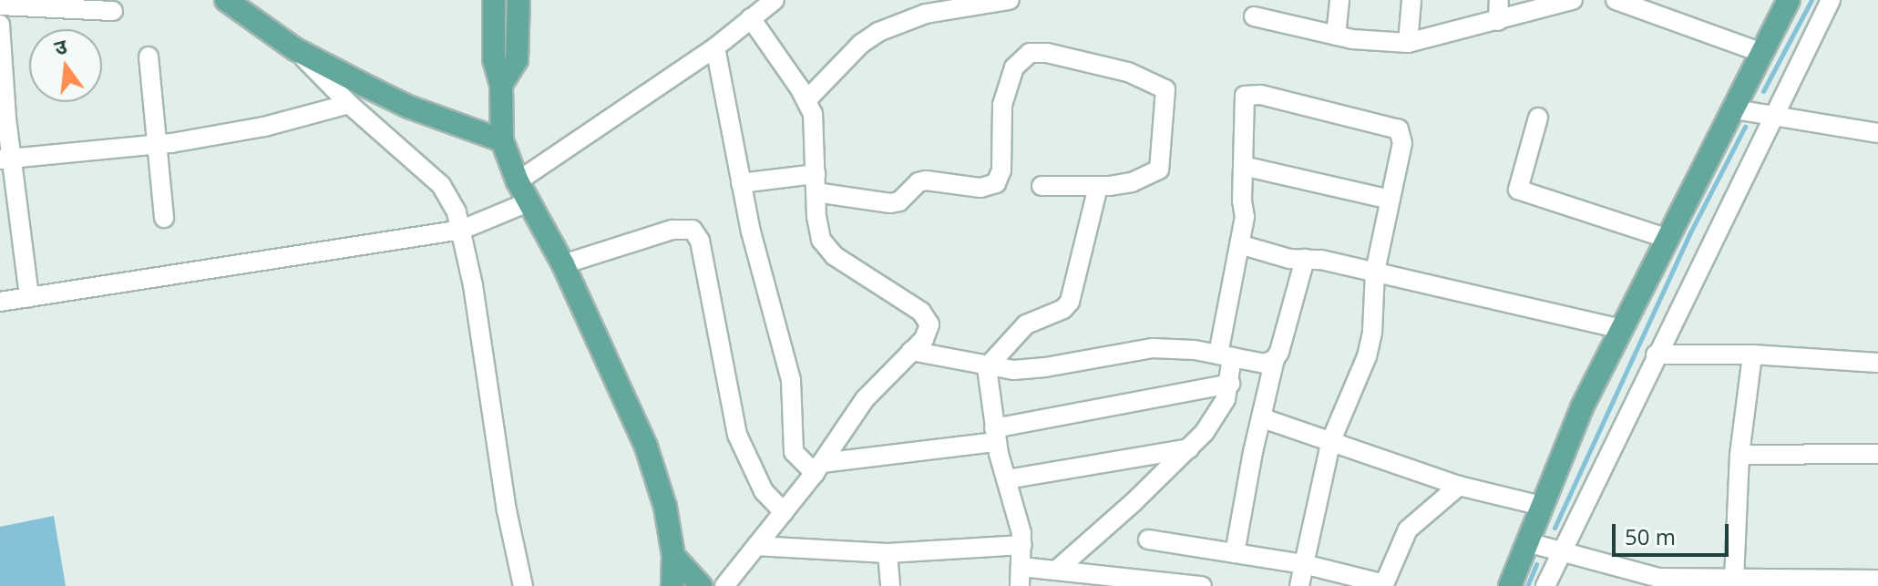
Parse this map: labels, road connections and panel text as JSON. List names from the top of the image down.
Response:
{
  "scale_bar": "50 m",
  "north": "top"
}
